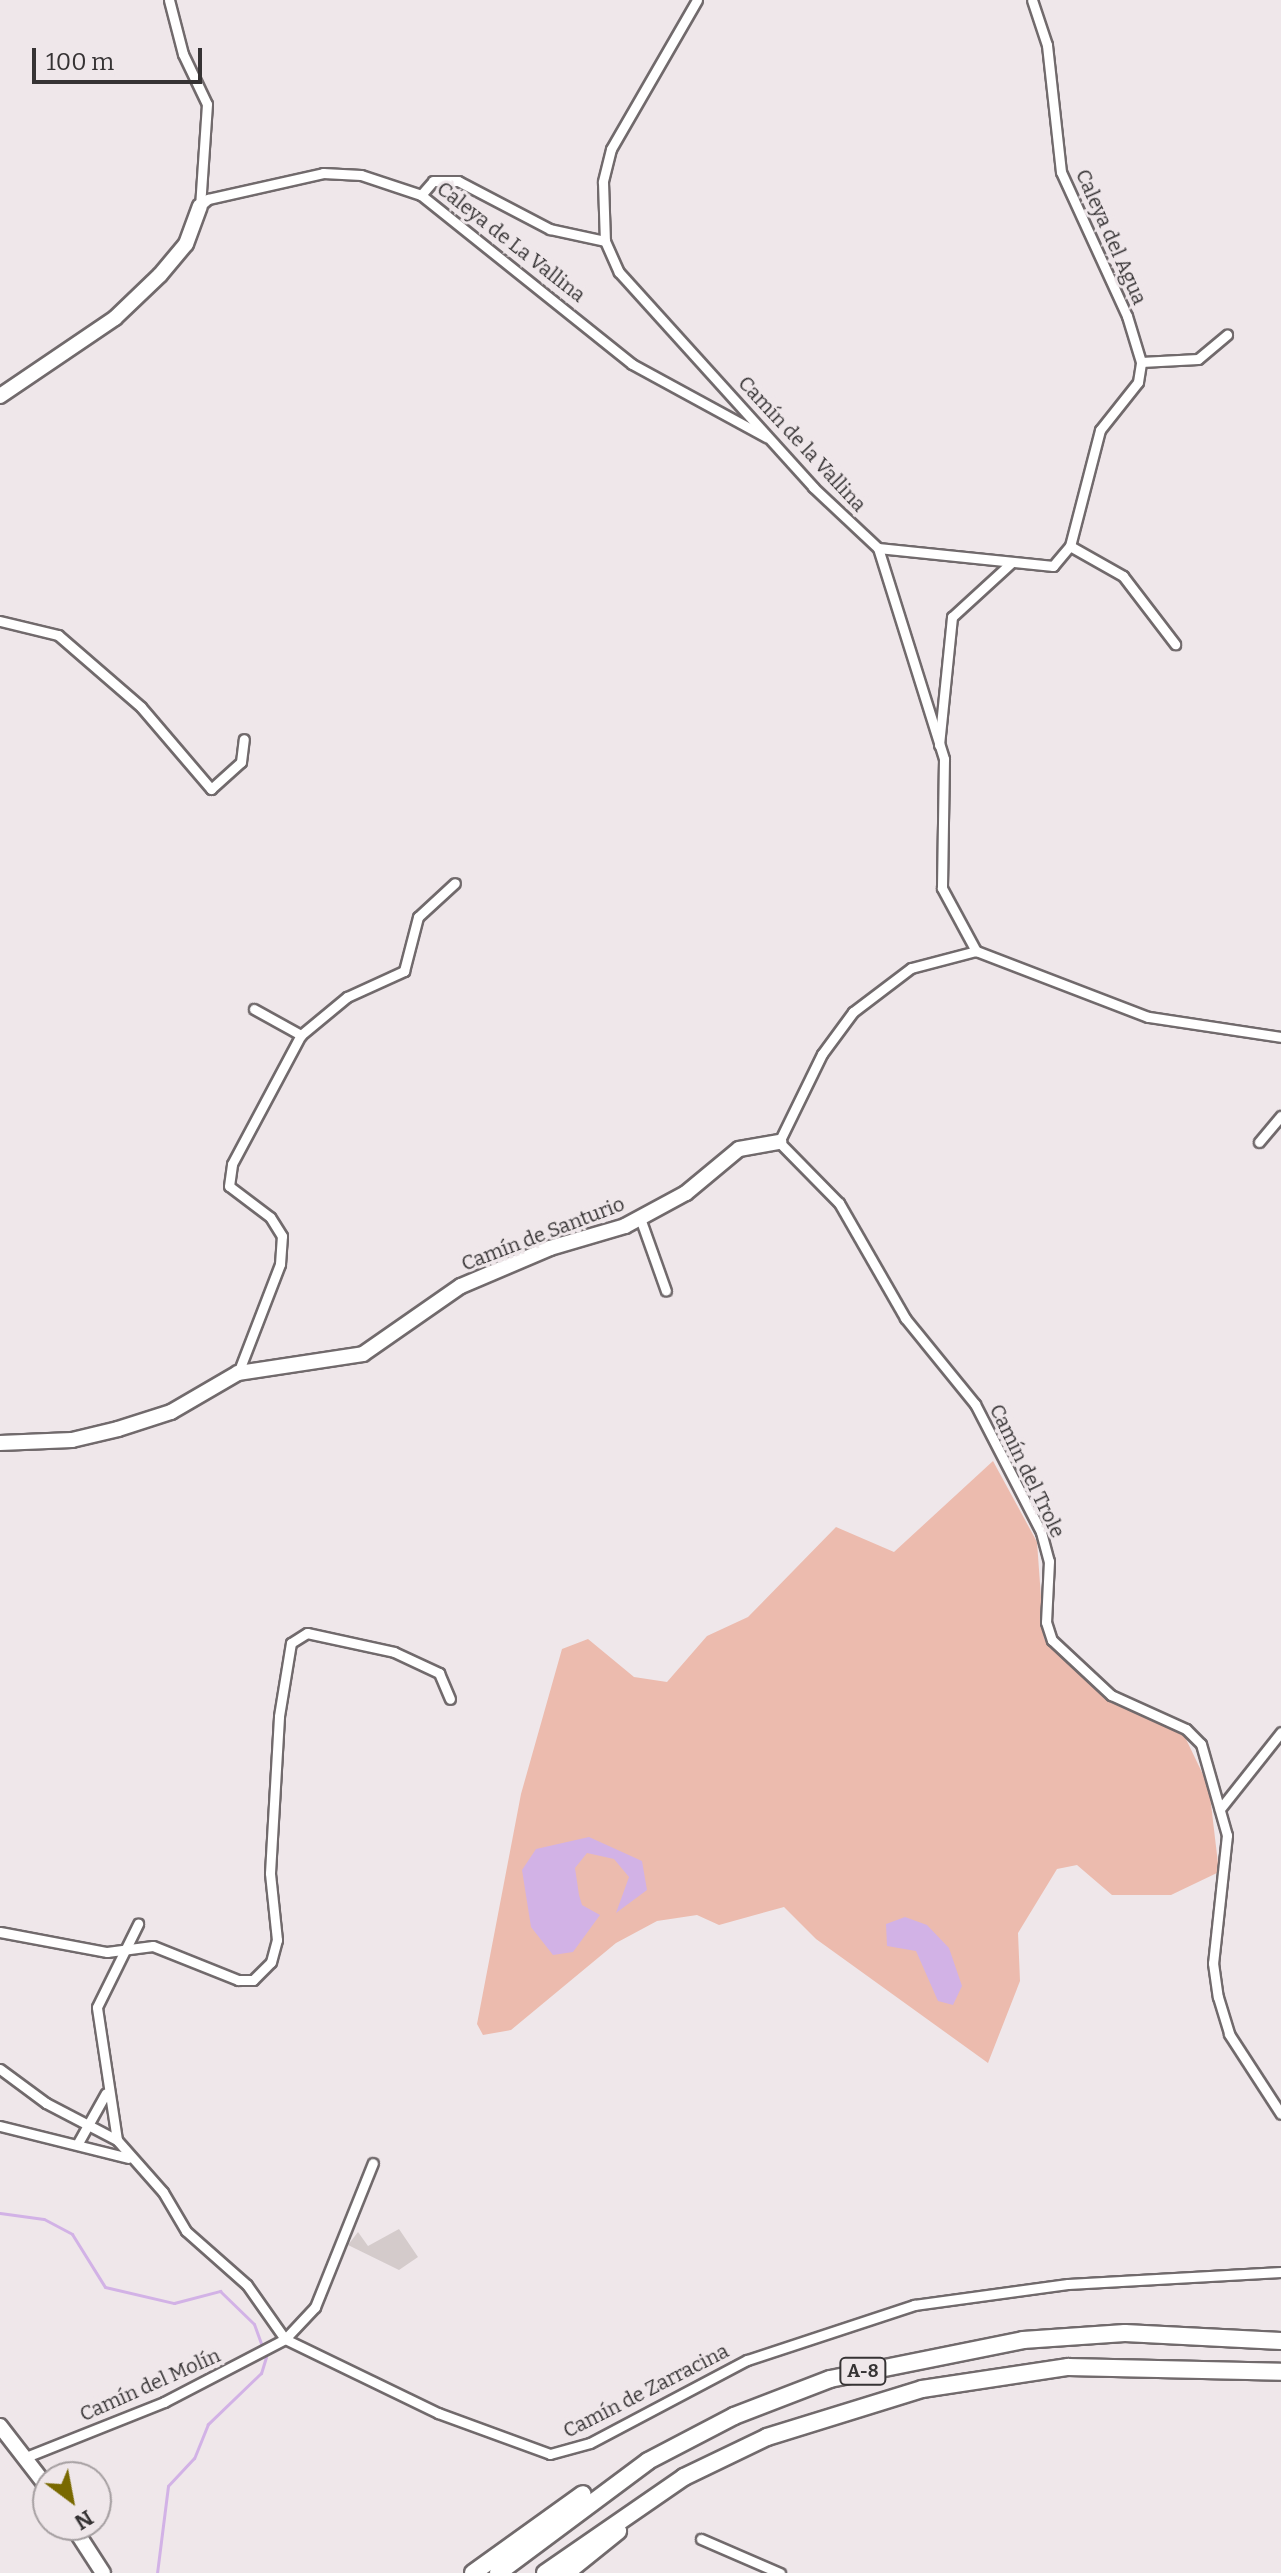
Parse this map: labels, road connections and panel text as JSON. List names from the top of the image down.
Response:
{
  "streets": {
    "highway": ["A-8"],
    "street": [
      "Caleya del Agua",
      "Caleya de La Vallina",
      "Camín de la Vallina",
      "Camín de Santurio",
      "Camín del Trole",
      "Camín del Molín",
      "Camín de Zarracina"
    ]
  },
  "crossings": [
    ["Caleya de La Vallina", "Camín de la Vallina"],
    ["Camín de Santurio", "Camín del Trole"],
    ["Camín del Molín", "Camín de Zarracina"]
  ],
  "scale_bar": "100 m",
  "north": "bottom right"
}
